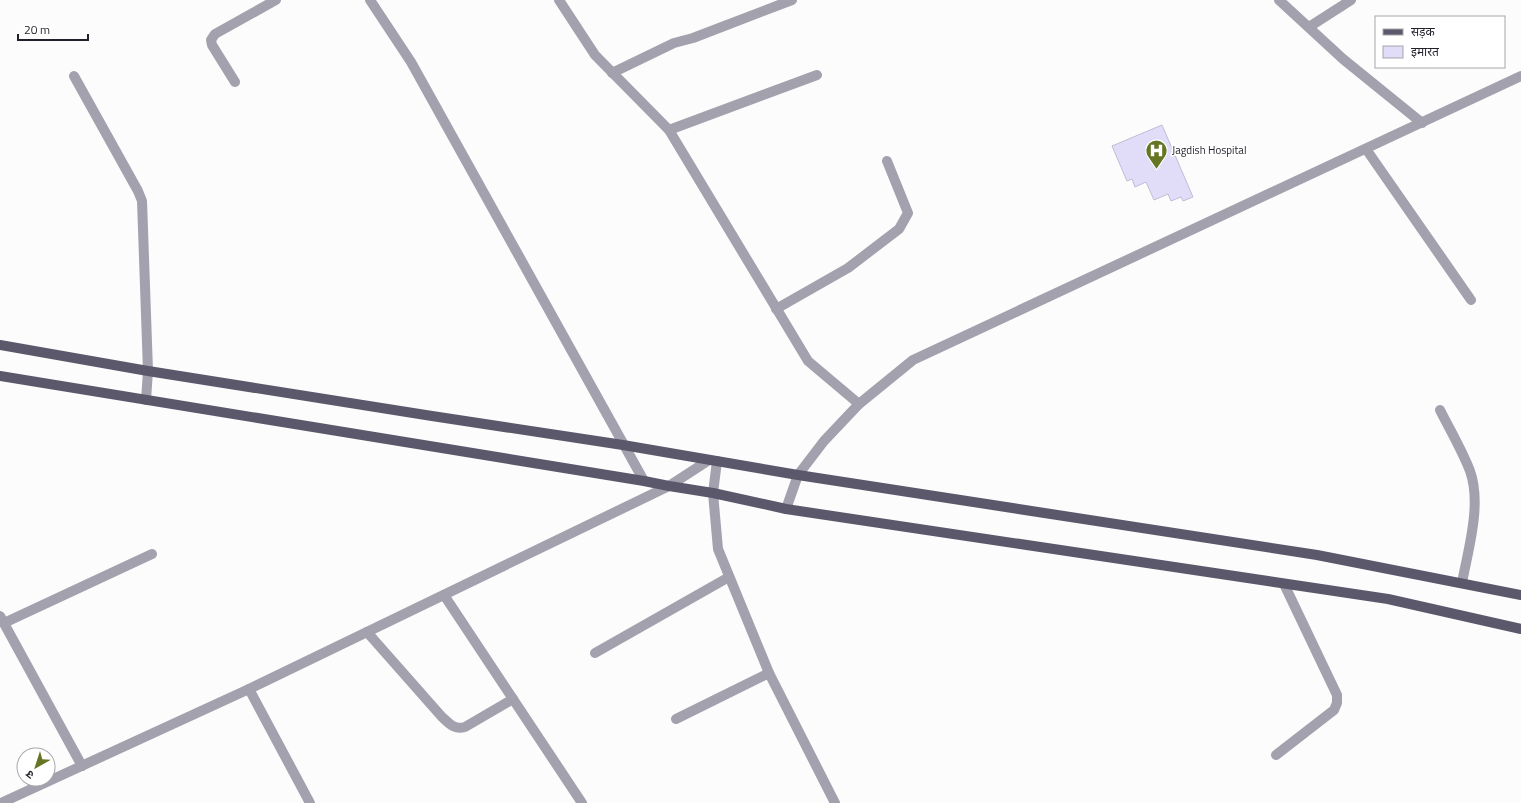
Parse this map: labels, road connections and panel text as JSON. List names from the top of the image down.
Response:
{
  "places": {
    "hospital": ["Jagdish Hospital"]
  },
  "legend": ["सड़क", "इमारत"],
  "scale_bar": "20 m",
  "north": "bottom left"
}
